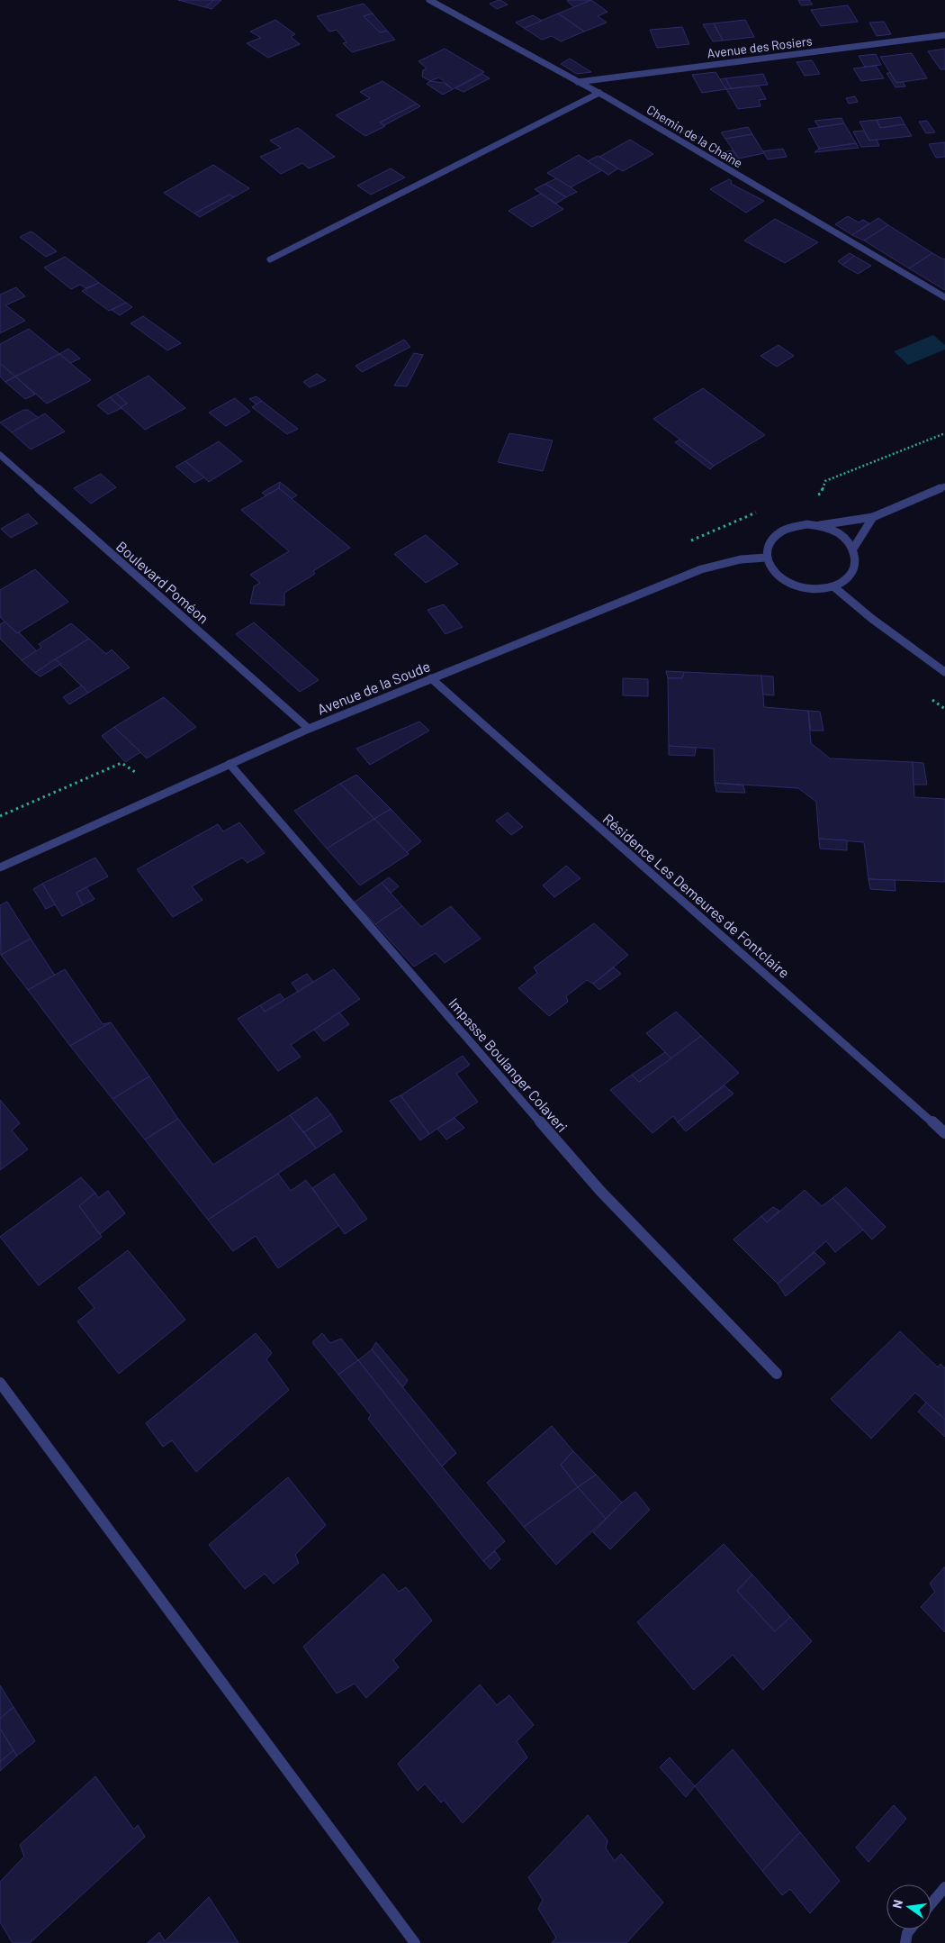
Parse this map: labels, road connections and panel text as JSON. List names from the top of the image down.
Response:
{
  "streets": {
    "street": [
      "Avenue des Rosiers",
      "Chemin de la Chaîne",
      "Boulevard Poméon",
      "Avenue de la Soude",
      "Résidence Les Demeures de Fontclaire",
      "Impasse Boulanger Colaveri"
    ]
  },
  "crossings": [
    ["Avenue des Rosiers", "Chemin de la Chaîne"],
    ["Boulevard Poméon", "Avenue de la Soude"],
    ["Avenue de la Soude", "Résidence Les Demeures de Fontclaire"],
    ["Avenue de la Soude", "Impasse Boulanger Colaveri"]
  ],
  "north": "left"
}
